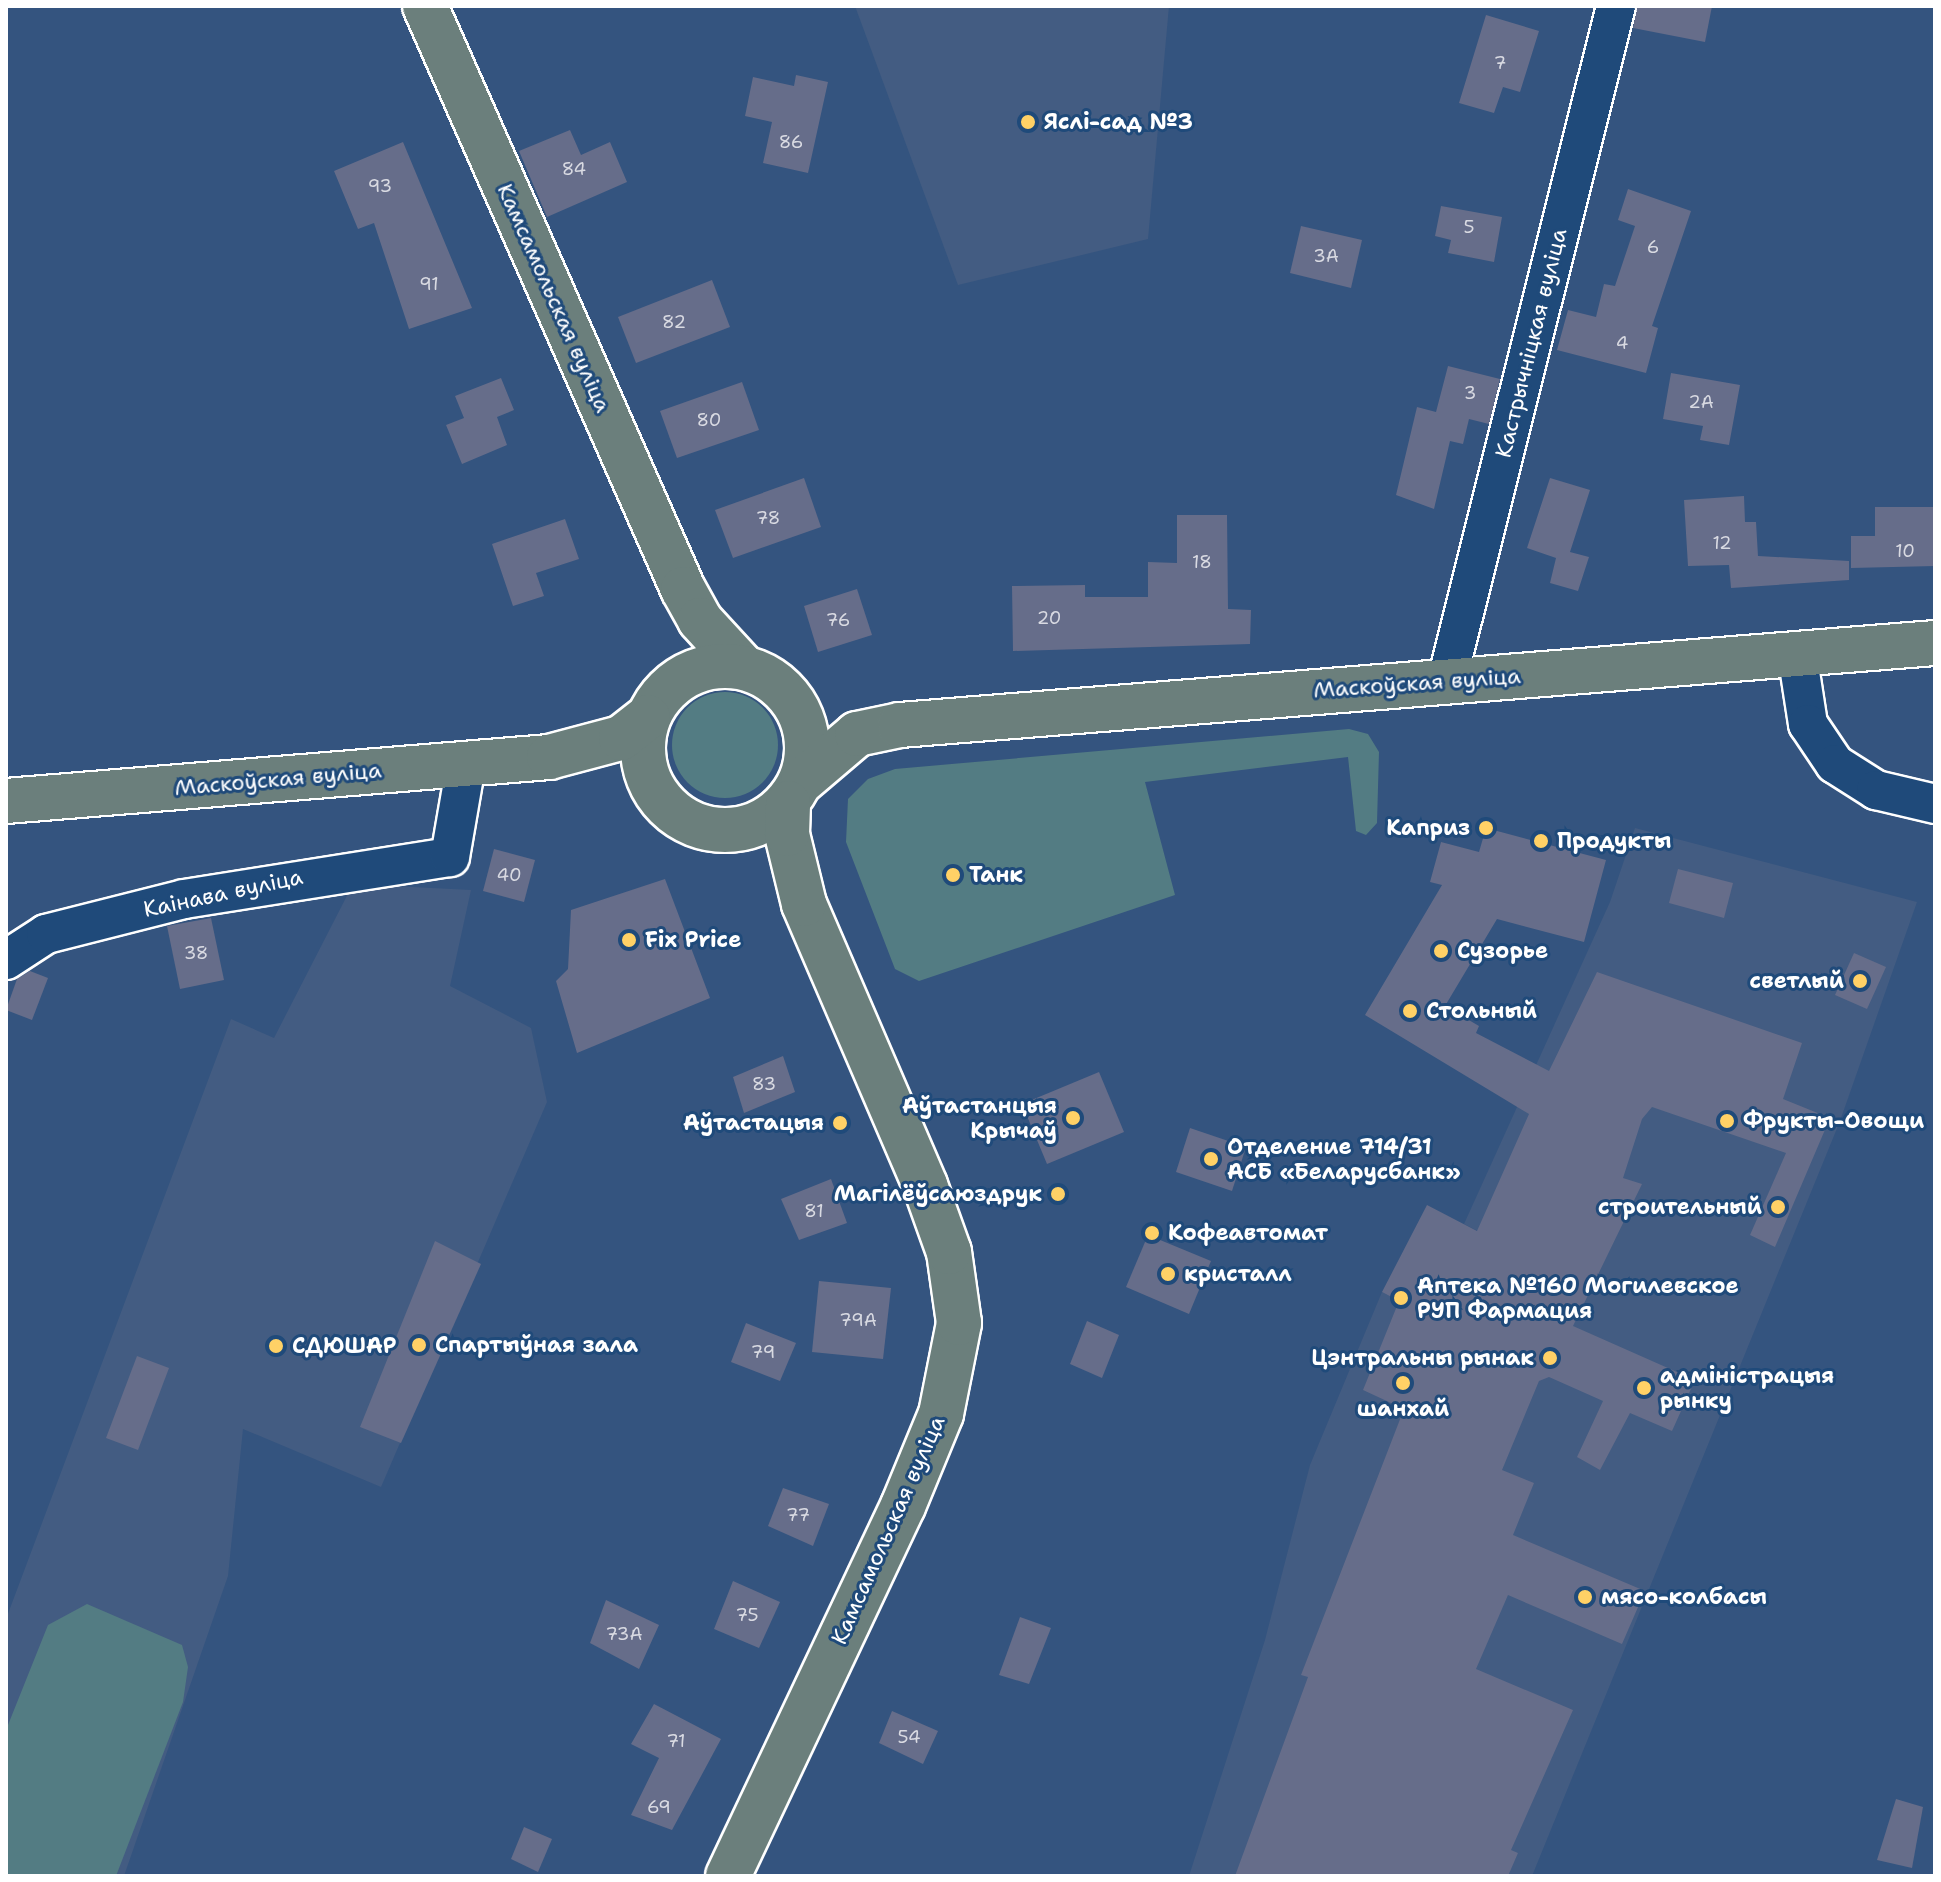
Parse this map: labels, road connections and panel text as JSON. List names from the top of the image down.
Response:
{
  "streets": {
    "main road": ["Камсамольская вуліца", "Маскоўская вуліца"],
    "street": ["Кастрычніцкая вуліца", "Каінава вуліца"]
  },
  "crossings": [
    ["Камсамольская вуліца", "Маскоўская вуліца"],
    ["Кастрычніцкая вуліца", "Маскоўская вуліца"],
    ["Маскоўская вуліца", "Каінава вуліца"]
  ],
  "places": [
    "Яслі-сад №3",
    "Каприз",
    "Продукты",
    "Танк",
    "Fix Price",
    "Сузорье",
    "светлый",
    "Стольный",
    "Аўтастанцыя Крычаў",
    "Фрукты-Овощи",
    "Аўтастацыя",
    "Отделение 714/31 АСБ «Беларусбанк»",
    "Магілёўсаюздрук",
    "строительный",
    "Кофеавтомат",
    "кристалл",
    "Аптека №160 Могилевское РУП Фармация",
    "Спартыўная зала",
    "СДЮШАР",
    "Цэнтральны рынак",
    "шанхай",
    "адміністрацыя рынку",
    "мясо-колбасы"
  ],
  "house_numbers": [
    "7",
    "86",
    "84",
    "93",
    "5",
    "6",
    "3А",
    "91",
    "82",
    "4",
    "3",
    "2А",
    "80",
    "78",
    "12",
    "10",
    "18",
    "20",
    "76",
    "40",
    "38",
    "83",
    "81",
    "79А",
    "79",
    "77",
    "75",
    "73А",
    "54",
    "71",
    "69"
  ]
}
